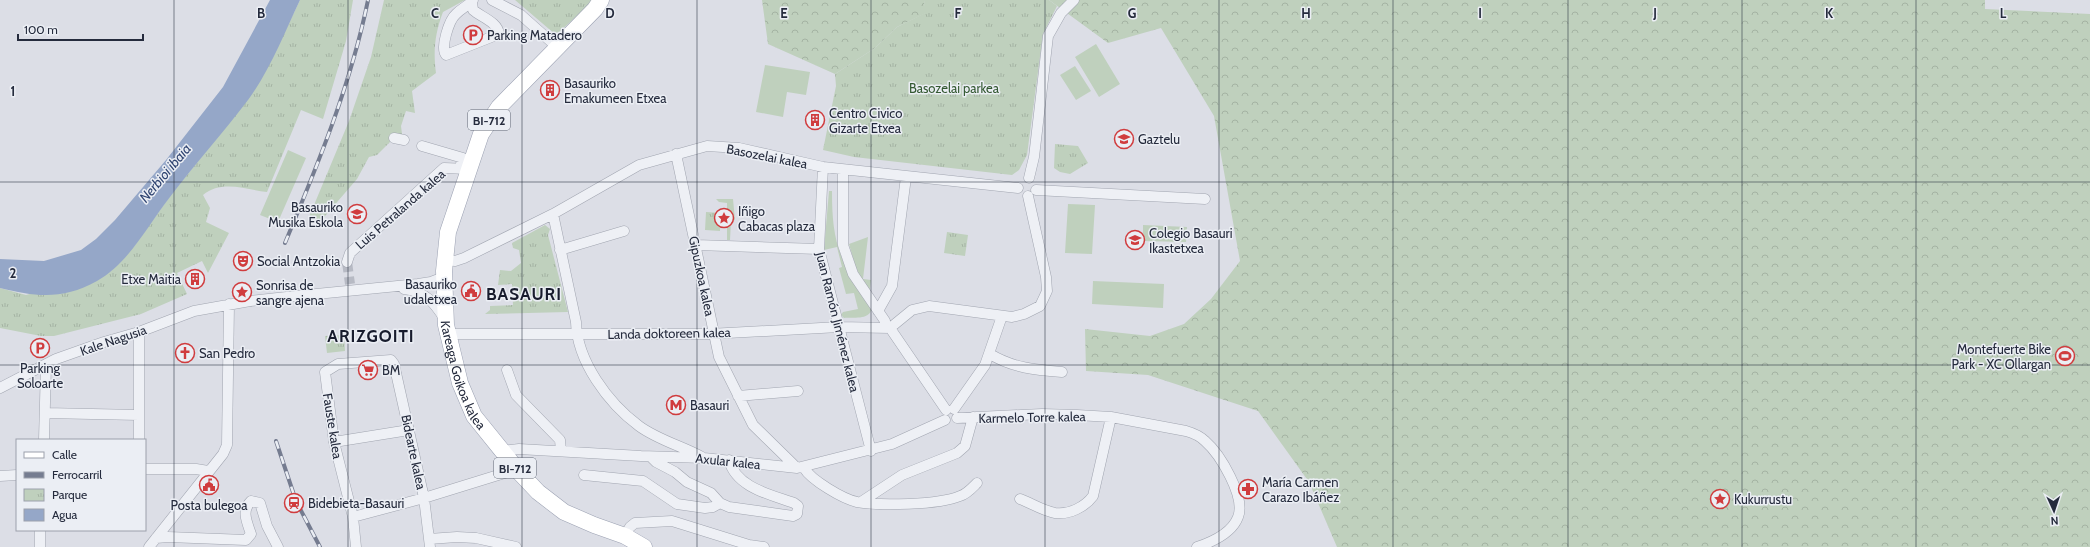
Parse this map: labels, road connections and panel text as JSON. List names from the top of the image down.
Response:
{
  "streets": {
    "main road": ["BI-712", "Kareaga Goikoa kalea"],
    "street": [
      "Basozelai kalea",
      "Luis Petralanda kalea",
      "Gipuzkoa kalea",
      "Juan Ramón Jiménez kalea",
      "Landa doktoreen kalea",
      "Kale Nagusia",
      "Karmelo Torre kalea",
      "Fauste kalea",
      "Bidearte kalea",
      "Axular kalea"
    ]
  },
  "crossings": [
    ["Basozelai kalea", "Gipuzkoa kalea"],
    ["Basozelai kalea", "Juan Ramón Jiménez kalea"],
    ["Basozelai kalea", "Kareaga Goikoa kalea"],
    ["Luis Petralanda kalea", "Kareaga Goikoa kalea"],
    ["Gipuzkoa kalea", "Landa doktoreen kalea"],
    ["Gipuzkoa kalea", "Axular kalea"],
    ["Juan Ramón Jiménez kalea", "Landa doktoreen kalea"],
    ["Juan Ramón Jiménez kalea", "Axular kalea"],
    ["Landa doktoreen kalea", "Kareaga Goikoa kalea"],
    ["Kareaga Goikoa kalea", "Axular kalea"],
    ["Karmelo Torre kalea", "Axular kalea"],
    ["Fauste kalea", "Bidearte kalea"]
  ],
  "districts": ["BASAURI", "ARIZGOITI"],
  "water": ["Nerbioi ibaia"],
  "parks": ["Basozelai parkea"],
  "places": {
    "parking": ["Parking Matadero", "Parking Soloarte"],
    "building": ["Basauriko Emakumeen Etxea", "Centro Civico Gizarte Etxea", "Etxe Maitia"],
    "school or university": ["Gaztelu", "Basauriko Musika Eskola", "Colegio Basauri Ikastetxea"],
    "place": ["Iñigo Cabacas plaza", "Sonrisa de sangre ajena", "Kukurrustu"],
    "theatre": ["Social Antzokia"],
    "public building": ["Basauriko udaletxea", "Posta bulegoa"],
    "church": ["San Pedro"],
    "sports": ["Montefuerte Bike Park - XC Ollargan"],
    "supermarket": ["BM"],
    "metro station": ["Basauri"],
    "pharmacy": ["María Carmen Carazo Ibáñez"],
    "station": ["Bidebieta-Basauri"]
  },
  "legend": [
    "Calle",
    "Ferrocarril",
    "Parque",
    "Agua"
  ],
  "scale_bar": "100 m",
  "north": "bottom",
  "grid": {
    "columns": [
      "B",
      "C",
      "D",
      "E",
      "F",
      "G",
      "H",
      "I",
      "J",
      "K",
      "L"
    ],
    "rows": ["1", "2"]
  }
}
